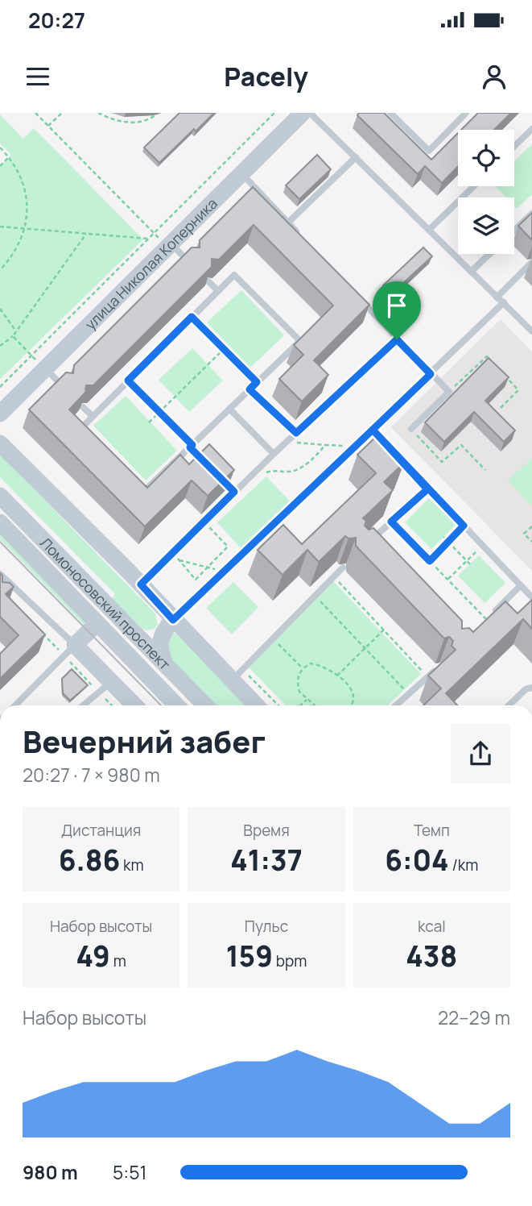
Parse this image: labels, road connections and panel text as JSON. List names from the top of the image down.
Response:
{
  "streets": {
    "street": ["улица Николая Коперника", "Ломоносовский проспект"]
  },
  "page": {
    "status": "20:27",
    "header": "Pacely",
    "heading": ["Вечерний забег", "20:27 · 7 × 980 m"],
    "stats": [
      ["Дистанция", "6.86 km"],
      ["Время", "41:37"],
      ["Темп", "6:04 /km"],
      ["Набор высоты", "49 m"],
      ["Пульс", "159 bpm"],
      ["kcal", "438"]
    ],
    "chart": ["Набор высоты", "22–29 m"],
    "list": [
      {
        "name": "980 m",
        "note": "5:51"
      }
    ]
  }
}
